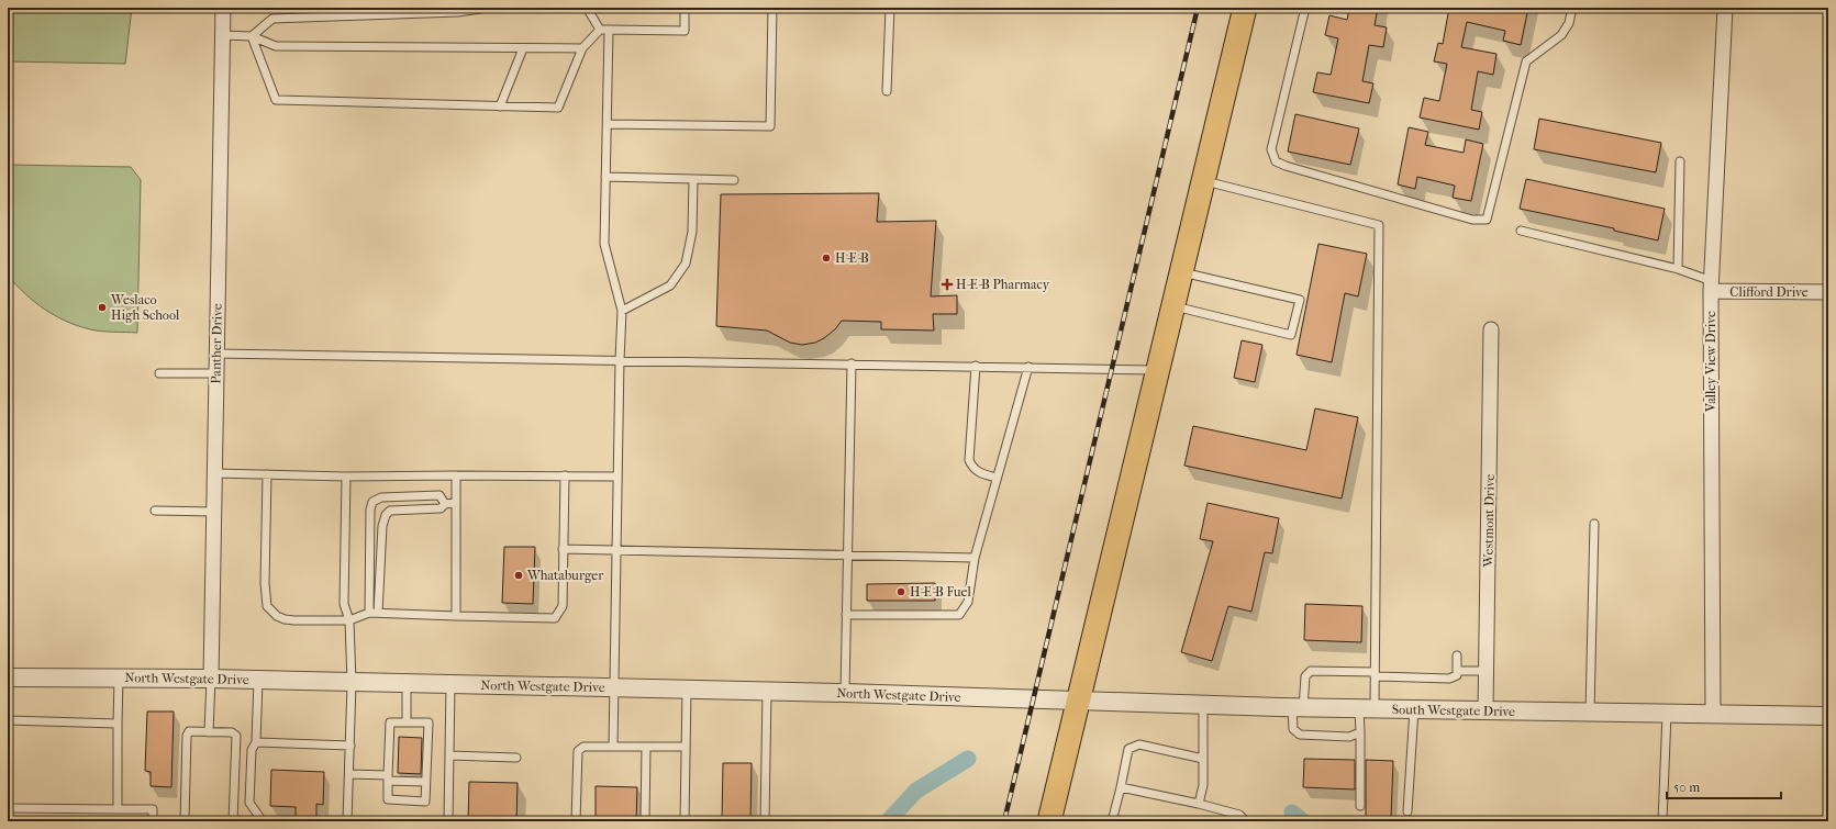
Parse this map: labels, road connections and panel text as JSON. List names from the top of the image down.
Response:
{
  "streets": {
    "street": [
      "Clifford Drive",
      "Panther Drive",
      "Valley View Drive",
      "Westmont Drive",
      "North Westgate Drive",
      "South Westgate Drive"
    ]
  },
  "crossings": [
    ["Clifford Drive", "Valley View Drive"],
    ["Panther Drive", "North Westgate Drive"],
    ["Valley View Drive", "South Westgate Drive"],
    ["Westmont Drive", "South Westgate Drive"],
    ["North Westgate Drive", "South Westgate Drive"]
  ],
  "places": {
    "other": [
      "H-E-B",
      "Weslaco High School",
      "Whataburger",
      "H-E-B Fuel"
    ],
    "health": ["H-E-B Pharmacy"]
  },
  "scale_bar": "50 m"
}
